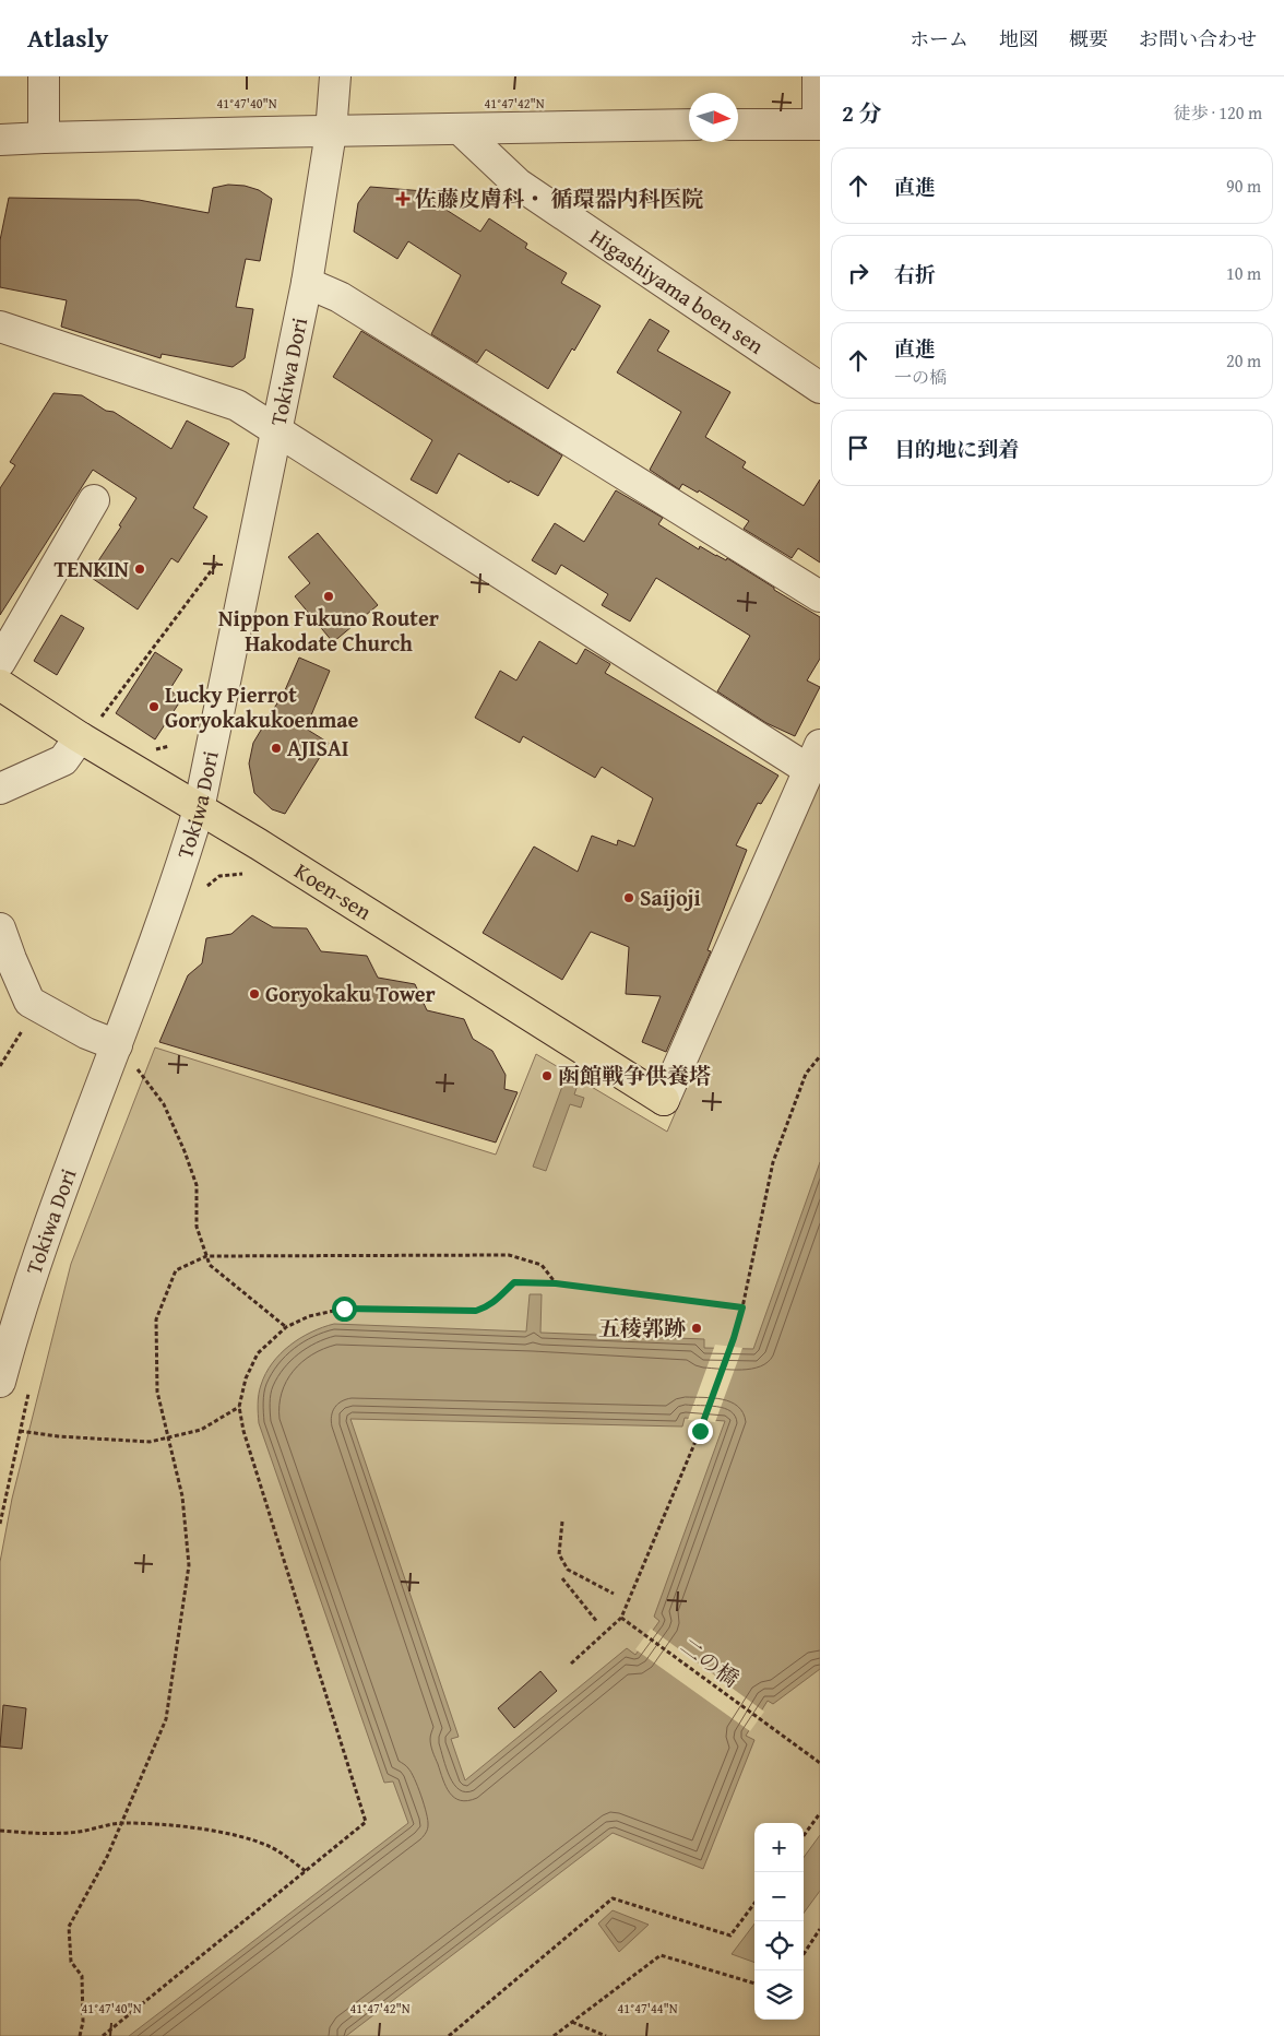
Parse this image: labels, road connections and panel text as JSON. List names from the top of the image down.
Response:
{
  "streets": {
    "main road": ["Koen-sen"],
    "street": ["Higashiyama boen sen", "Tokiwa Dori"],
    "path": ["二の橋"]
  },
  "crossings": [
    ["Tokiwa Dori", "Koen-sen"]
  ],
  "places": {
    "health": ["佐藤皮膚科・ 循環器内科医院"],
    "other": [
      "TENKIN",
      "Nippon Fukuno Router Hakodate Church",
      "Lucky Pierrot Goryokakukoenmae",
      "AJISAI",
      "Saijoji",
      "Goryokaku Tower",
      "函館戦争供養塔",
      "五稜郭跡"
    ]
  },
  "north": "right",
  "page": {
    "header": "Atlasly",
    "nav": [
      "ホーム",
      "地図",
      "概要",
      "お問い合わせ"
    ],
    "heading": ["2 分", "徒歩 · 120 m"],
    "list": [
      ["直進", "90 m"],
      ["右折", "10 m"],
      ["直進", "一の橋", "20 m"],
      "目的地に到着"
    ],
    "map_buttons": ["+", "−"]
  },
  "coordinates": ["41°47'40\"N", "41°47'42\"N", "41°47'44\"N"]
}
